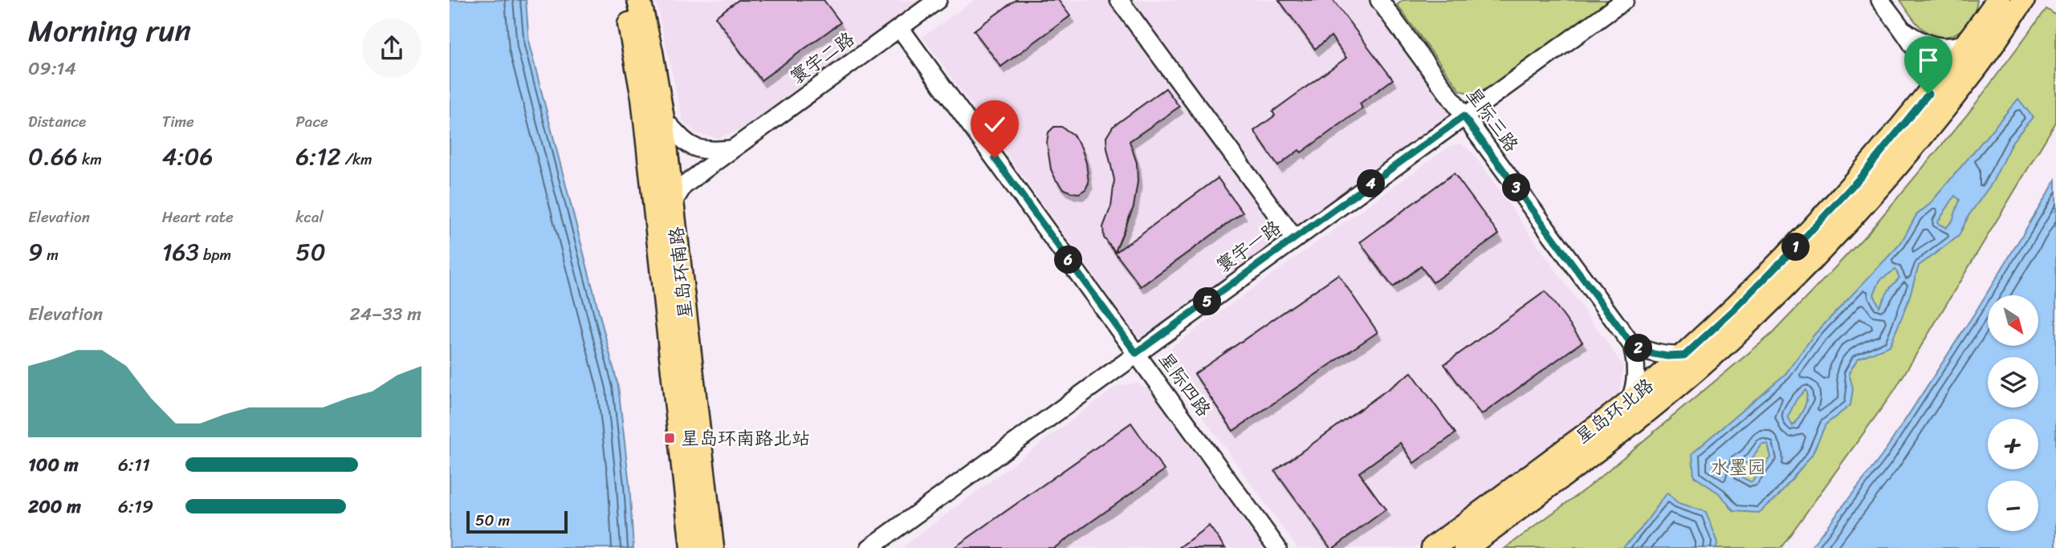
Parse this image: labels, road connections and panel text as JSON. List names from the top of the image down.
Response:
{
  "streets": {
    "main road": ["星岛环南路", "星岛环北路"],
    "street": [
      "寰宇二路",
      "星际三路",
      "寰宇一路",
      "星际四路"
    ]
  },
  "crossings": [
    ["寰宇二路", "星岛环南路"],
    ["寰宇二路", "星际四路"],
    ["星际三路", "寰宇一路"],
    ["星际三路", "星岛环北路"],
    ["寰宇一路", "星际四路"]
  ],
  "parks": ["水墨园"],
  "places": {
    "transit": ["星岛环南路北站"]
  },
  "scale_bar": "50 m",
  "north": "bottom right",
  "page": {
    "heading": ["Morning run", "09:14"],
    "stats": [
      ["Distance", "0.66 km"],
      ["Time", "4:06"],
      ["Pace", "6:12 /km"],
      ["Elevation", "9 m"],
      ["Heart rate", "163 bpm"],
      ["kcal", "50"]
    ],
    "pins": [
      "4",
      "3",
      "1",
      "6",
      "5",
      "2"
    ],
    "chart": ["Elevation", "24–33 m"],
    "map_buttons": ["+", "−"],
    "list": [
      {
        "name": "100 m",
        "note": "6:11"
      },
      {
        "name": "200 m",
        "note": "6:19"
      }
    ],
    "scale": "50 m"
  }
}
